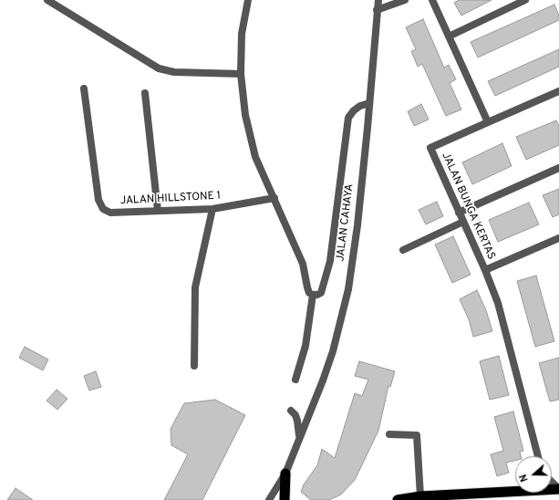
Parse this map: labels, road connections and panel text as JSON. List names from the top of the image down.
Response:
{
  "streets": {
    "street": ["JALAN HILLSTONE 1", "JALAN BUNGA KERTAS", "JALAN CAHAYA"]
  },
  "north": "left"
}
